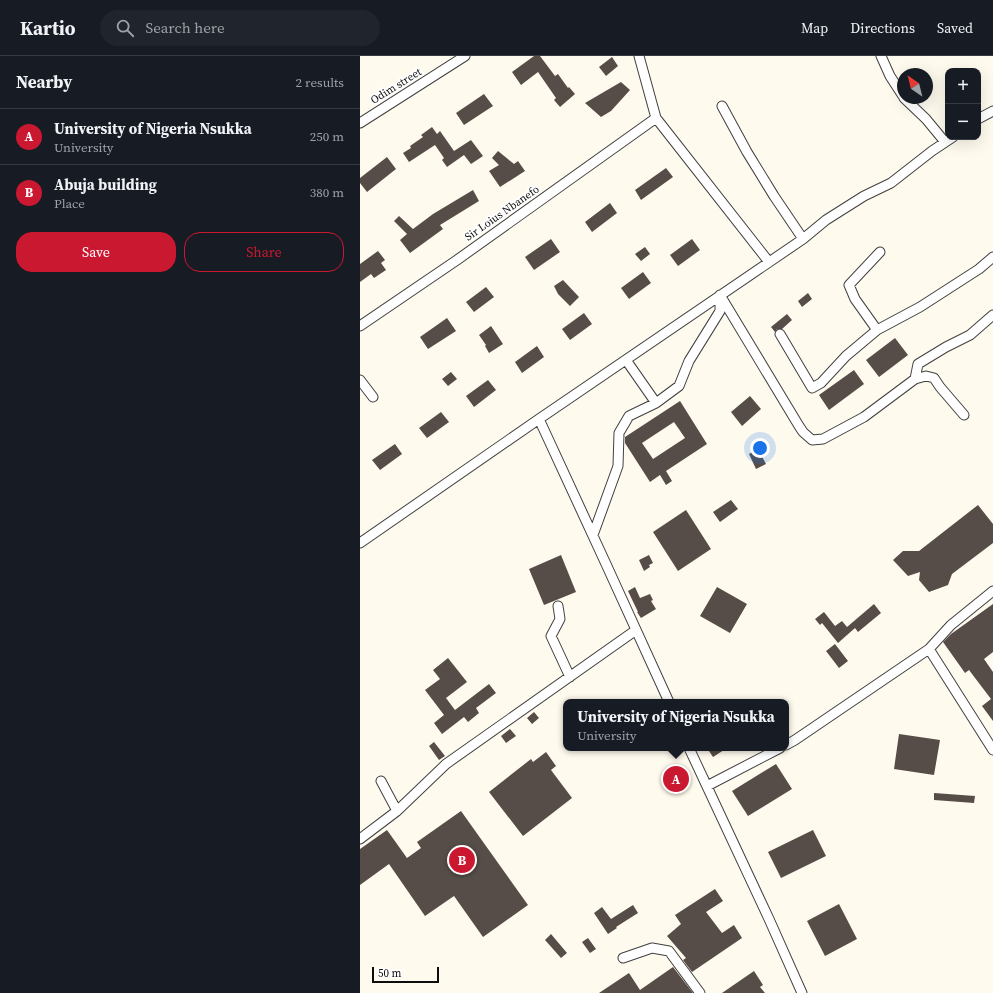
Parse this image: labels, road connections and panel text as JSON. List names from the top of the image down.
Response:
{
  "streets": {
    "street": ["Odim street", "Sir Loius Nbanefo"]
  },
  "scale_bar": "50 m",
  "north": "top left",
  "page": {
    "header": "Kartio",
    "search": "Search here",
    "nav": ["Map", "Directions", "Saved"],
    "heading": ["Nearby", "2 results"],
    "map_buttons": ["+", "−"],
    "list": [
      {
        "mark": "A",
        "name": "University of Nigeria Nsukka",
        "note": "University",
        "value": "250 m"
      },
      {
        "mark": "B",
        "name": "Abuja building",
        "note": "Place",
        "value": "380 m"
      }
    ],
    "buttons": ["Save", "Share"],
    "popup": ["University of Nigeria Nsukka", "University"],
    "pins": ["A", "B"],
    "scale": "50 m"
  }
}
